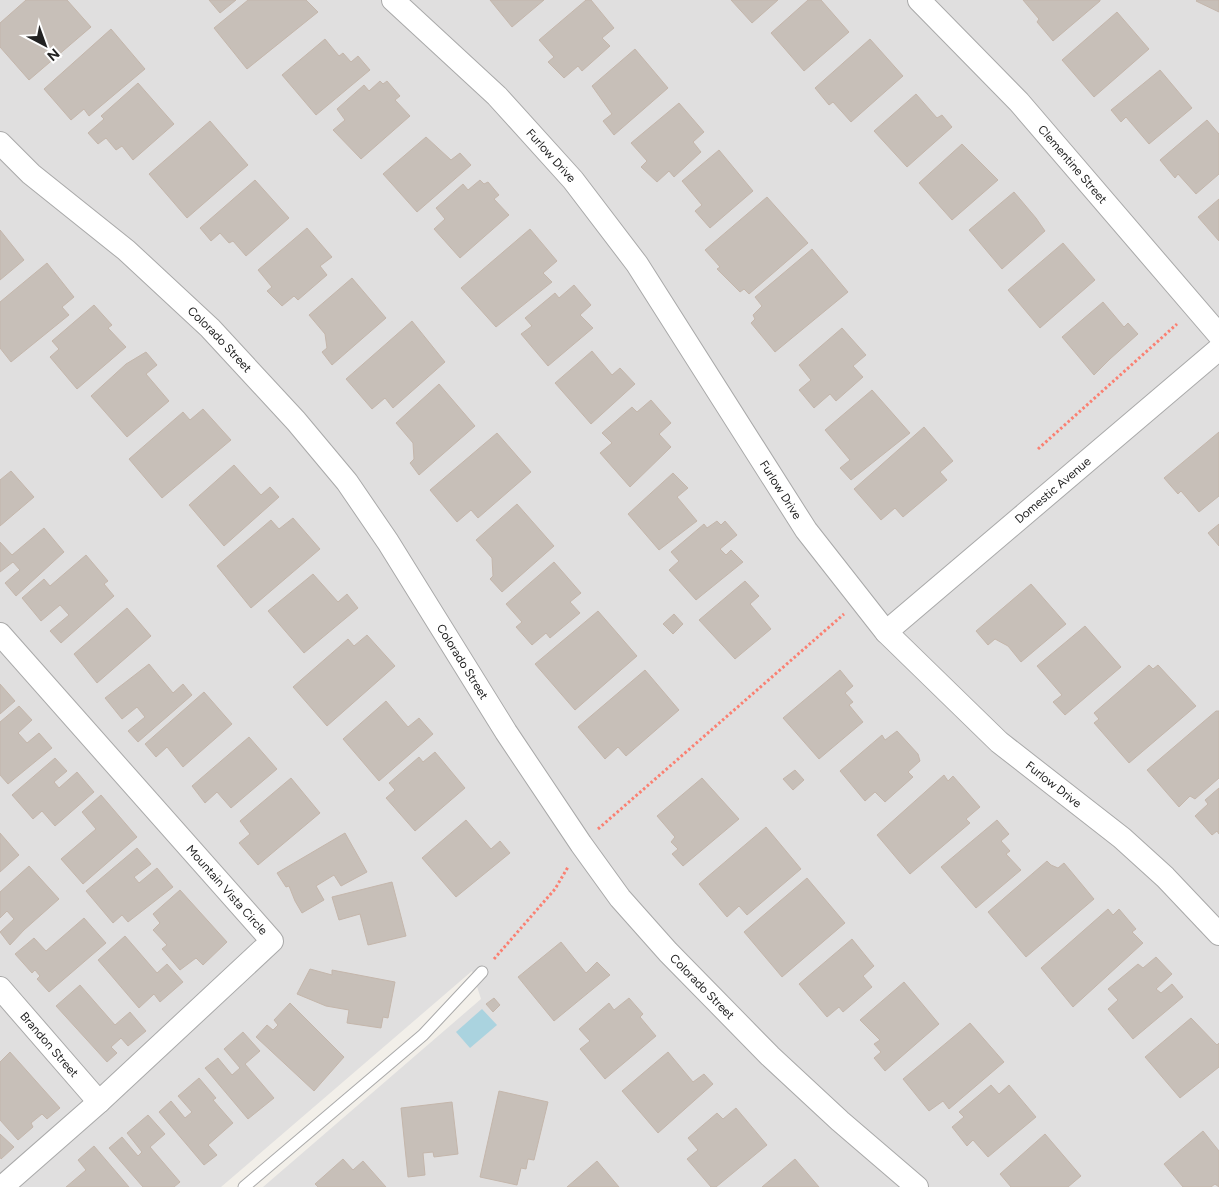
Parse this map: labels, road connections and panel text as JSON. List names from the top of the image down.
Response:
{
  "streets": {
    "street": [
      "Furlow Drive",
      "Clementine Street",
      "Colorado Street",
      "Domestic Avenue",
      "Mountain Vista Circle",
      "Brandon Street"
    ]
  },
  "crossings": [
    ["Furlow Drive", "Domestic Avenue"],
    ["Mountain Vista Circle", "Brandon Street"]
  ],
  "north": "bottom right"
}
